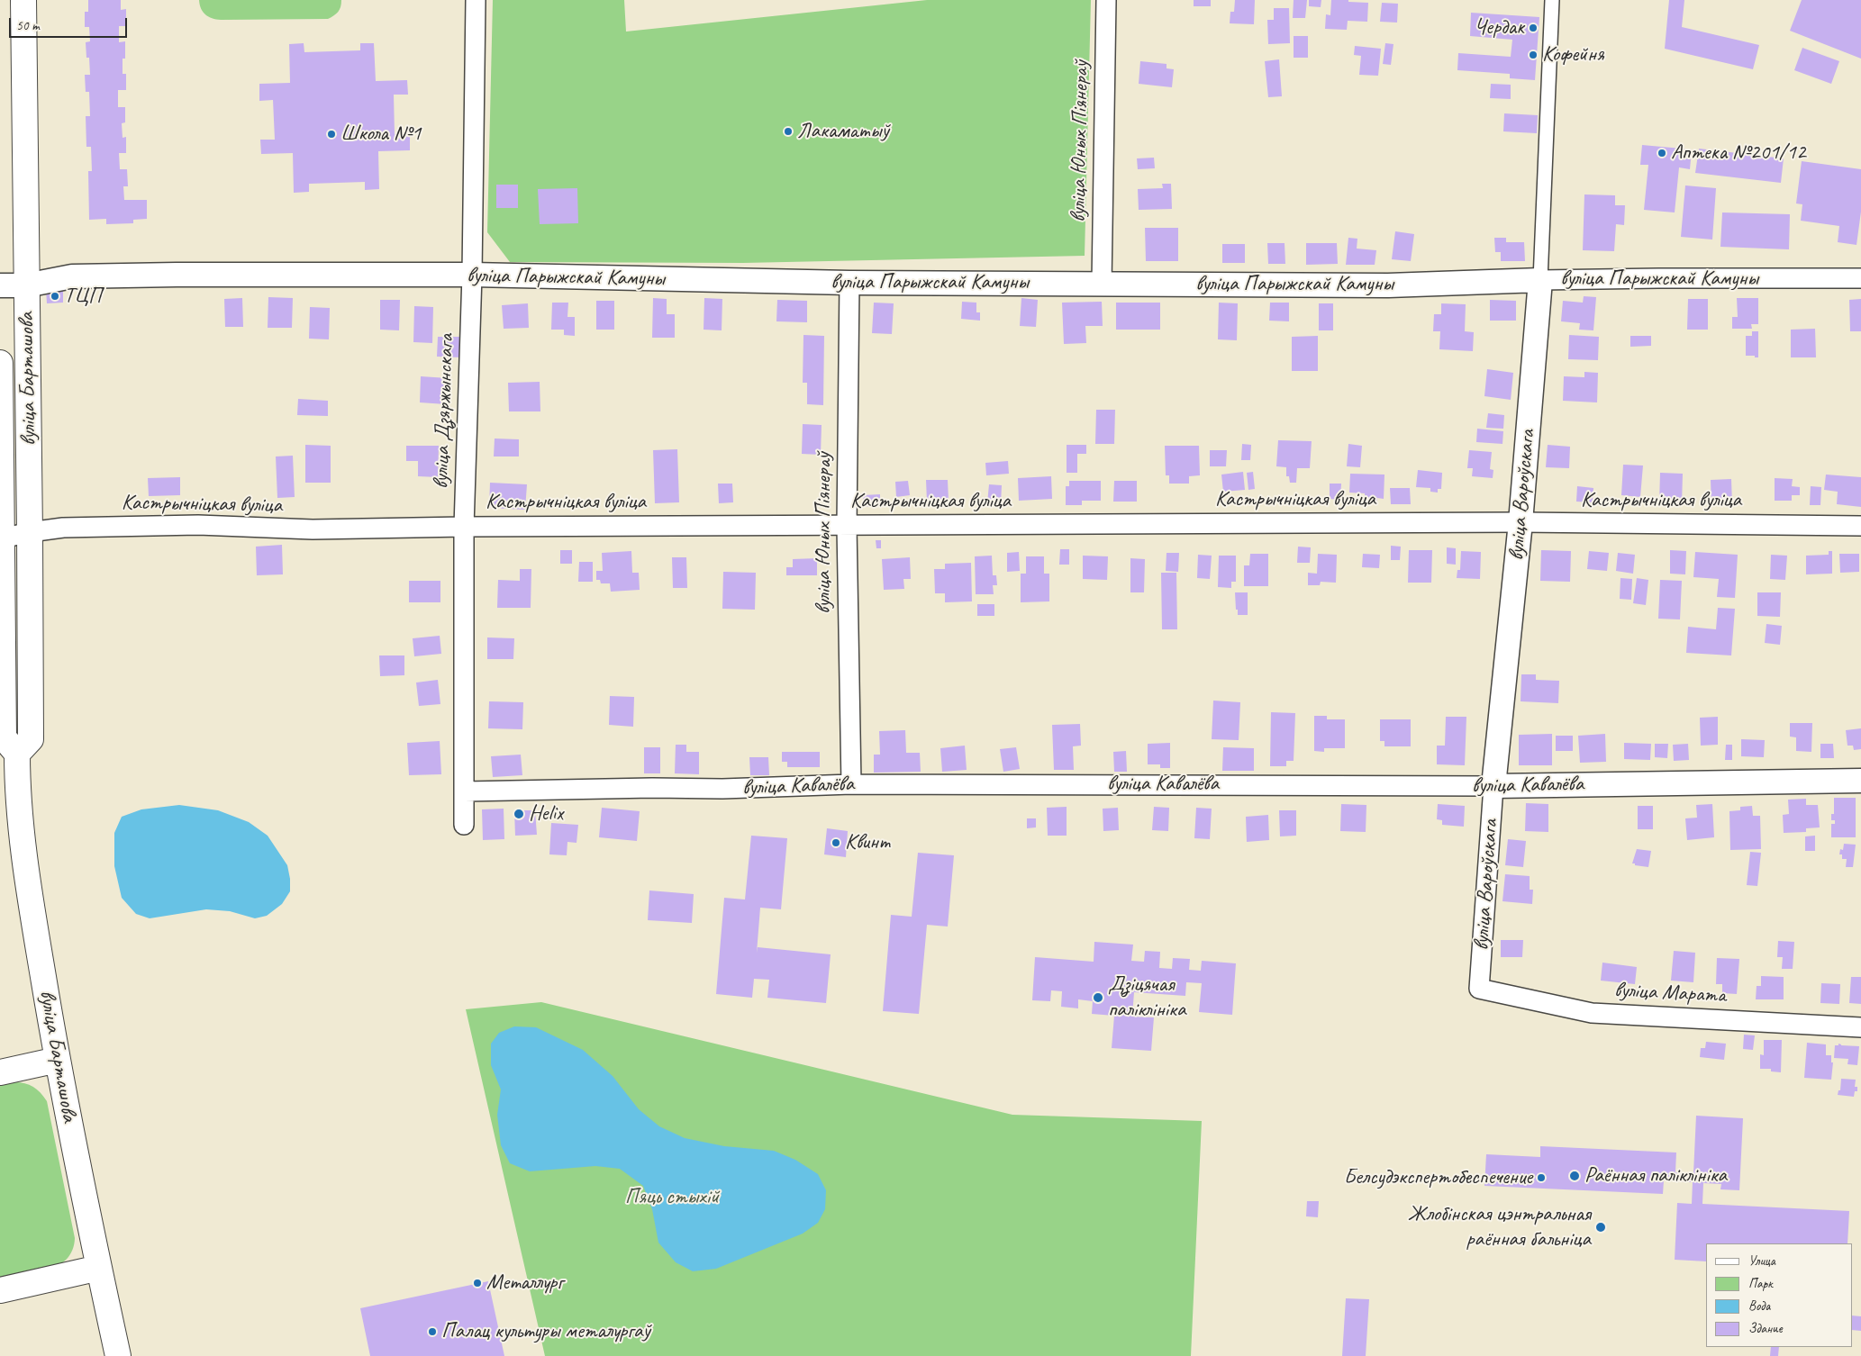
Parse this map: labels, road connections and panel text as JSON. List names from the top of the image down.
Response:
{
  "streets": {
    "main road": ["вуліца Барташова"],
    "street": [
      "вуліца Юных Піянераў",
      "вуліца Парыжскай Камуны",
      "вуліца Дзяржынскага",
      "вуліца Вароўскага",
      "Кастрычніцкая вуліца",
      "вуліца Кавалёва",
      "вуліца Марата"
    ]
  },
  "crossings": [
    ["вуліца Юных Піянераў", "вуліца Парыжскай Камуны"],
    ["вуліца Юных Піянераў", "Кастрычніцкая вуліца"],
    ["вуліца Юных Піянераў", "вуліца Кавалёва"],
    ["вуліца Парыжскай Камуны", "вуліца Барташова"],
    ["вуліца Парыжскай Камуны", "вуліца Дзяржынскага"],
    ["вуліца Парыжскай Камуны", "вуліца Вароўскага"],
    ["вуліца Барташова", "Кастрычніцкая вуліца"],
    ["вуліца Дзяржынскага", "Кастрычніцкая вуліца"],
    ["вуліца Дзяржынскага", "вуліца Кавалёва"],
    ["вуліца Вароўскага", "Кастрычніцкая вуліца"],
    ["вуліца Вароўскага", "вуліца Кавалёва"],
    ["вуліца Вароўскага", "вуліца Марата"]
  ],
  "parks": ["Пяць стыхій"],
  "places": [
    "Чердак",
    "Кофейня",
    "Лакаматыў",
    "Школа №1",
    "Аптека №201/12",
    "ТЦП",
    "Helix",
    "Квинт",
    "Дзіцячая паліклініка",
    "Раённая паліклініка",
    "Белсудэкспертобеспечение",
    "Жлобінская цэнтральная раённая бальніца",
    "Металлург",
    "Палац культуры металургаў"
  ],
  "legend": [
    "Улица",
    "Парк",
    "Вода",
    "Здание"
  ],
  "scale_bar": "50 m"
}
